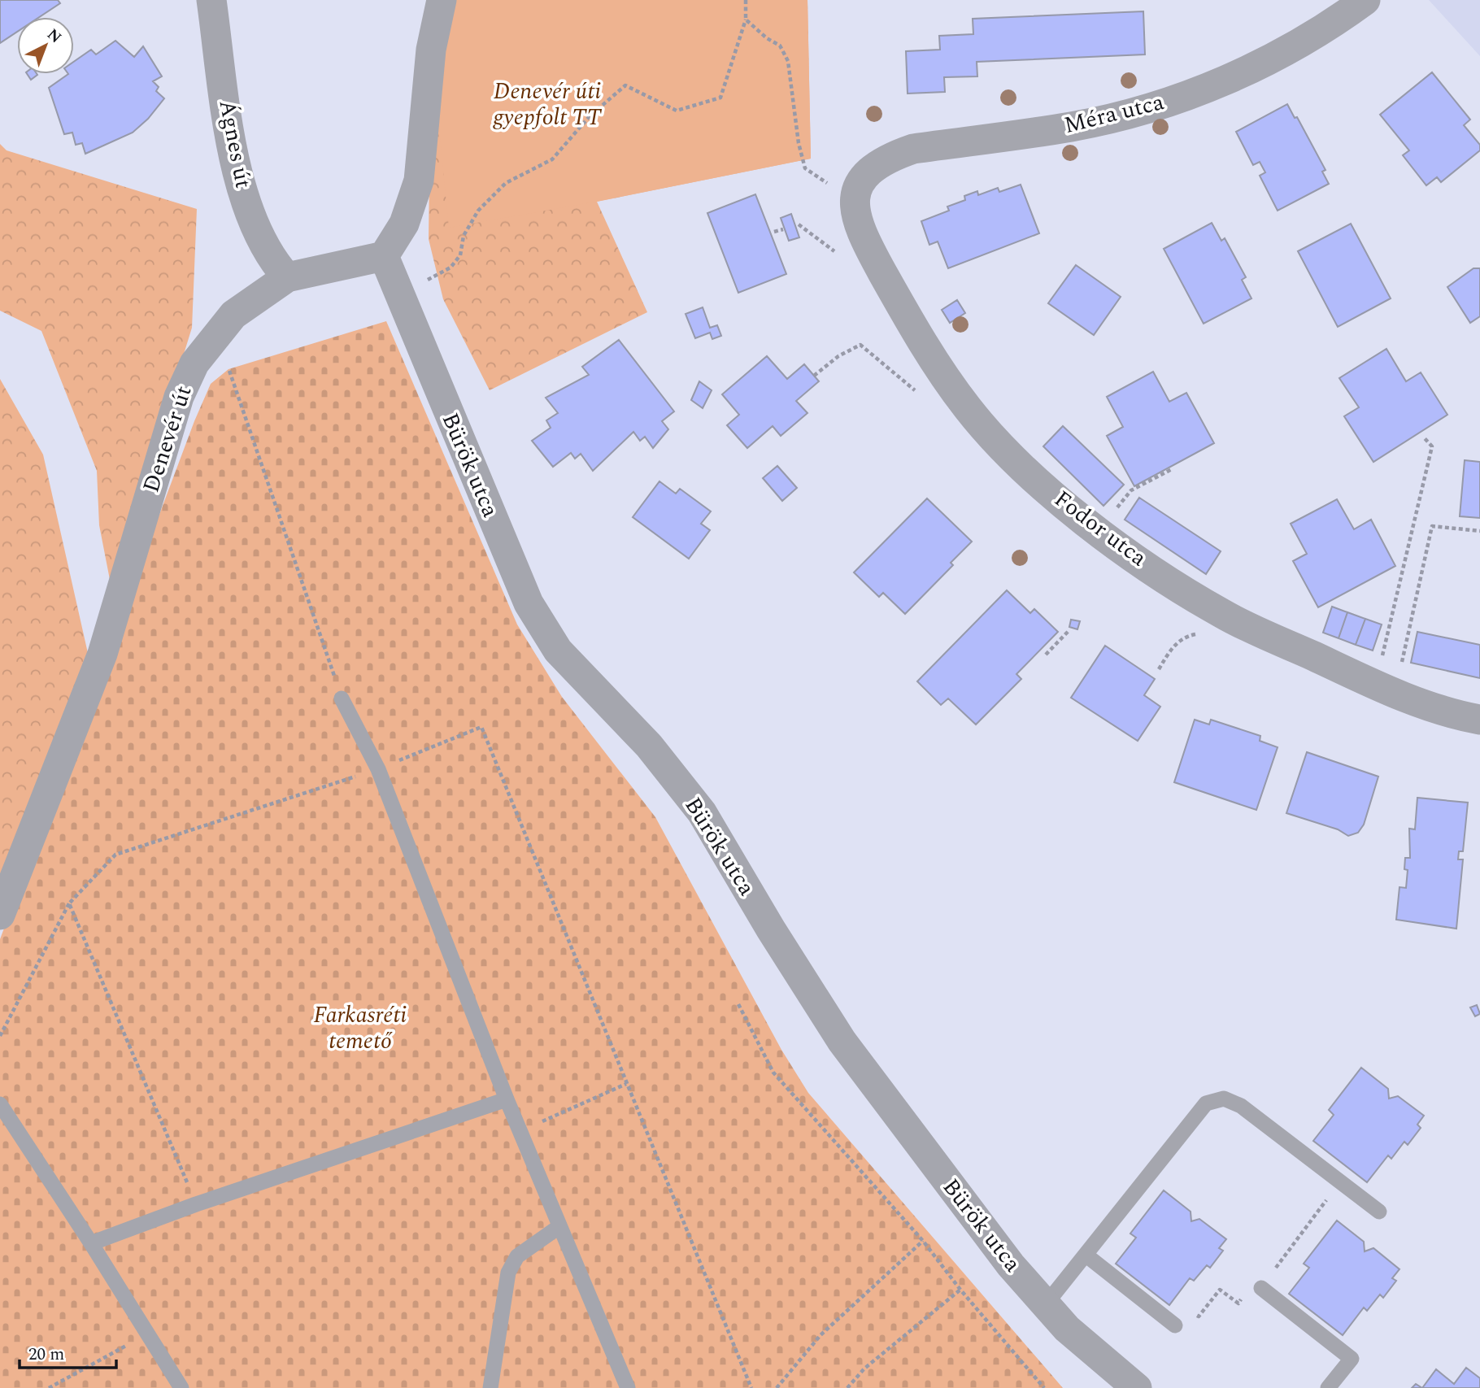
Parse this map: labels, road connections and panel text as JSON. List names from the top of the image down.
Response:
{
  "streets": {
    "street": [
      "Méra utca",
      "Ágnes út",
      "Denevér út",
      "Bürök utca",
      "Fodor utca"
    ]
  },
  "crossings": [
    ["Méra utca", "Fodor utca"],
    ["Ágnes út", "Denevér út"],
    ["Denevér út", "Bürök utca"]
  ],
  "parks": ["Denevér úti gyepfolt TT", "Farkasréti temető"],
  "scale_bar": "20 m",
  "north": "top right"
}
